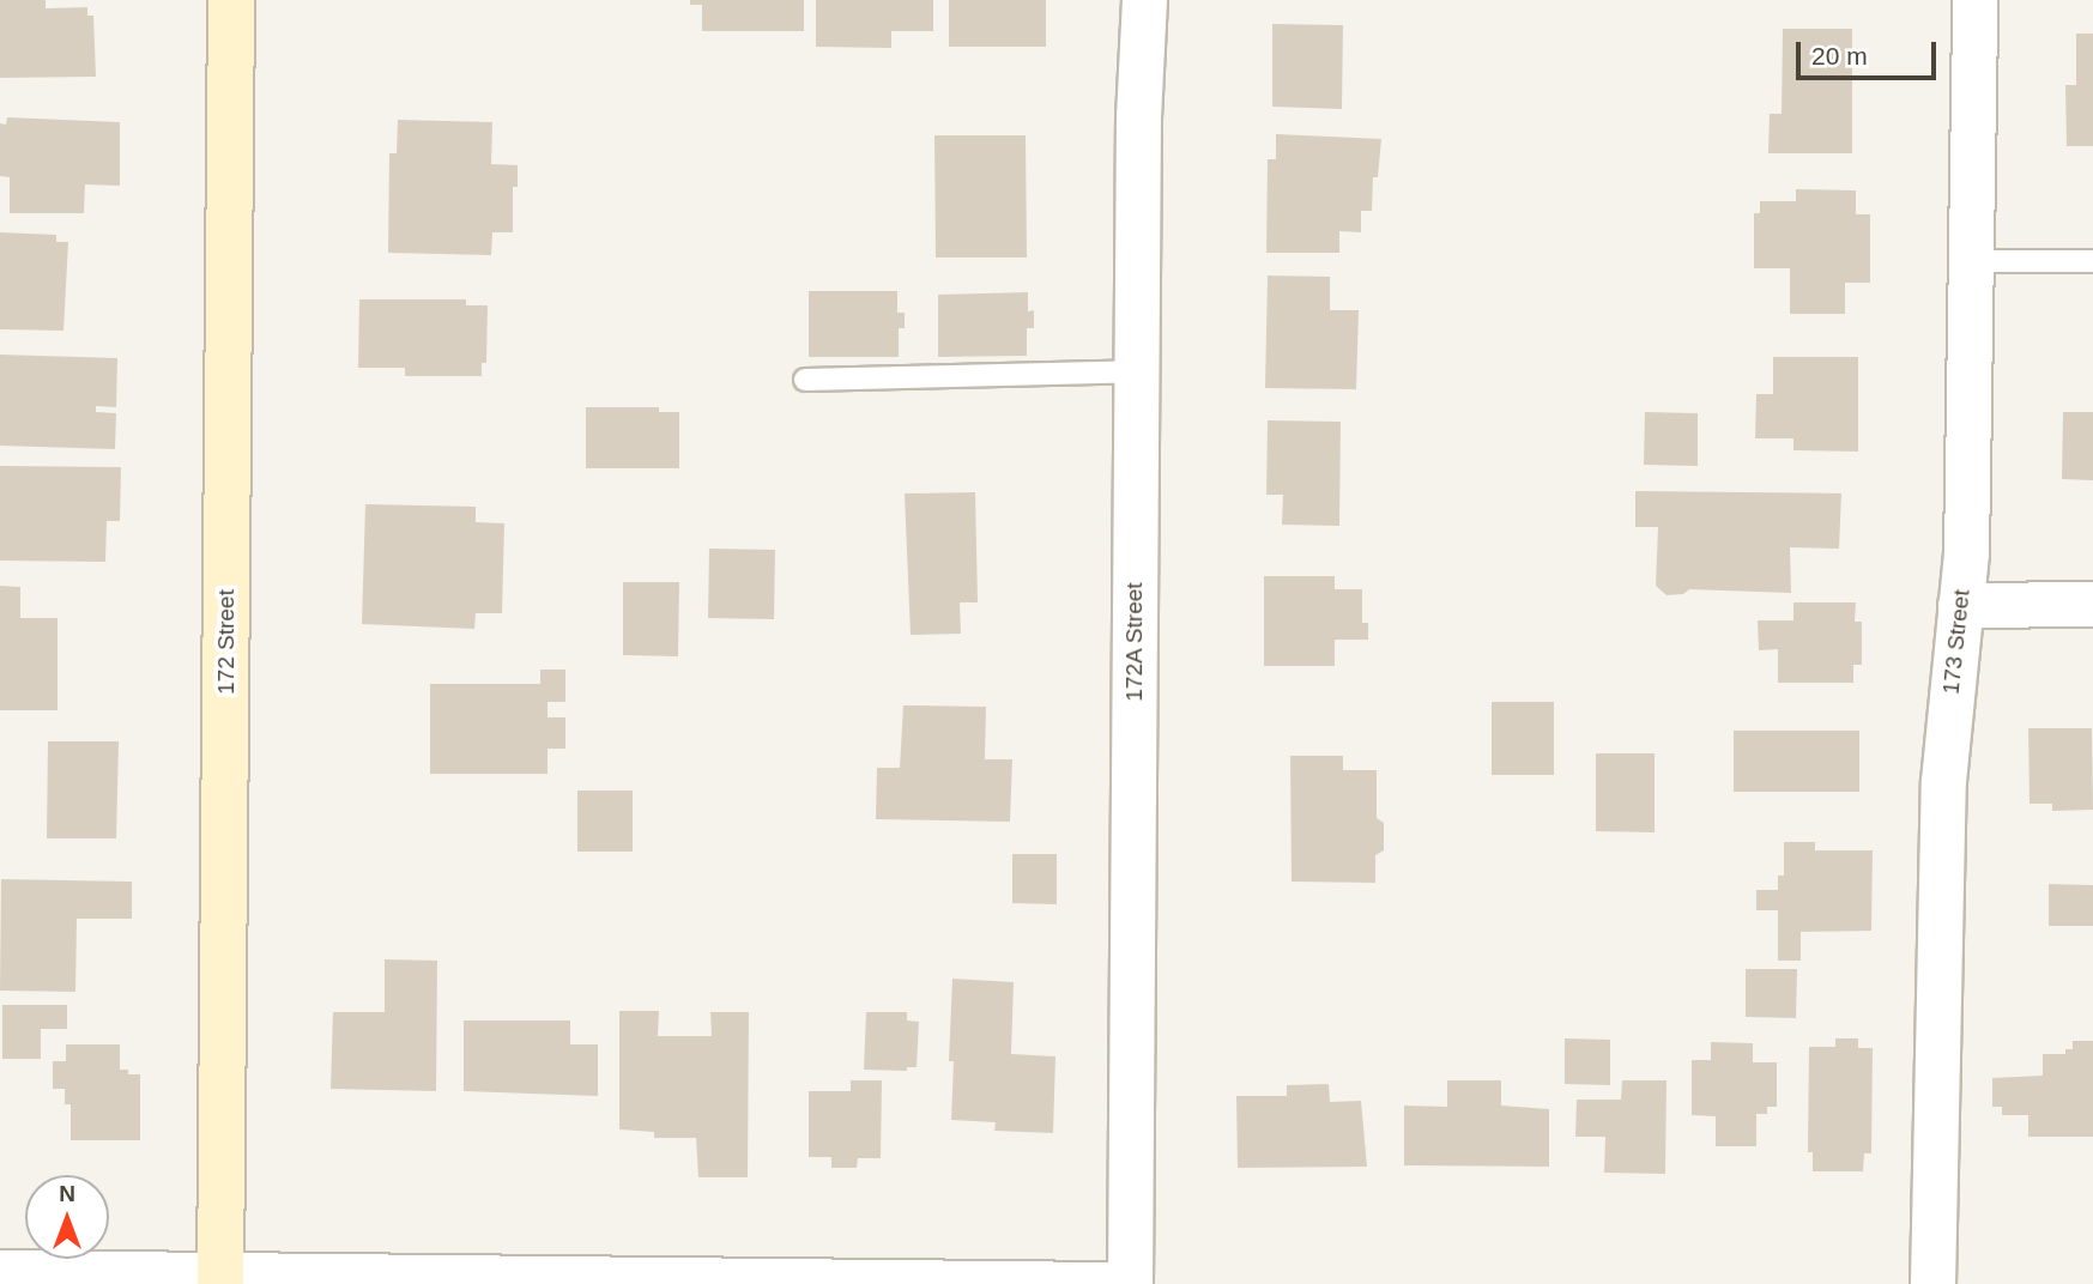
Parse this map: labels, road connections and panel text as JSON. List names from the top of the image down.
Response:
{
  "streets": {
    "street": ["172 Street", "172A Street", "173 Street"]
  },
  "scale_bar": "20 m",
  "north": "top"
}
